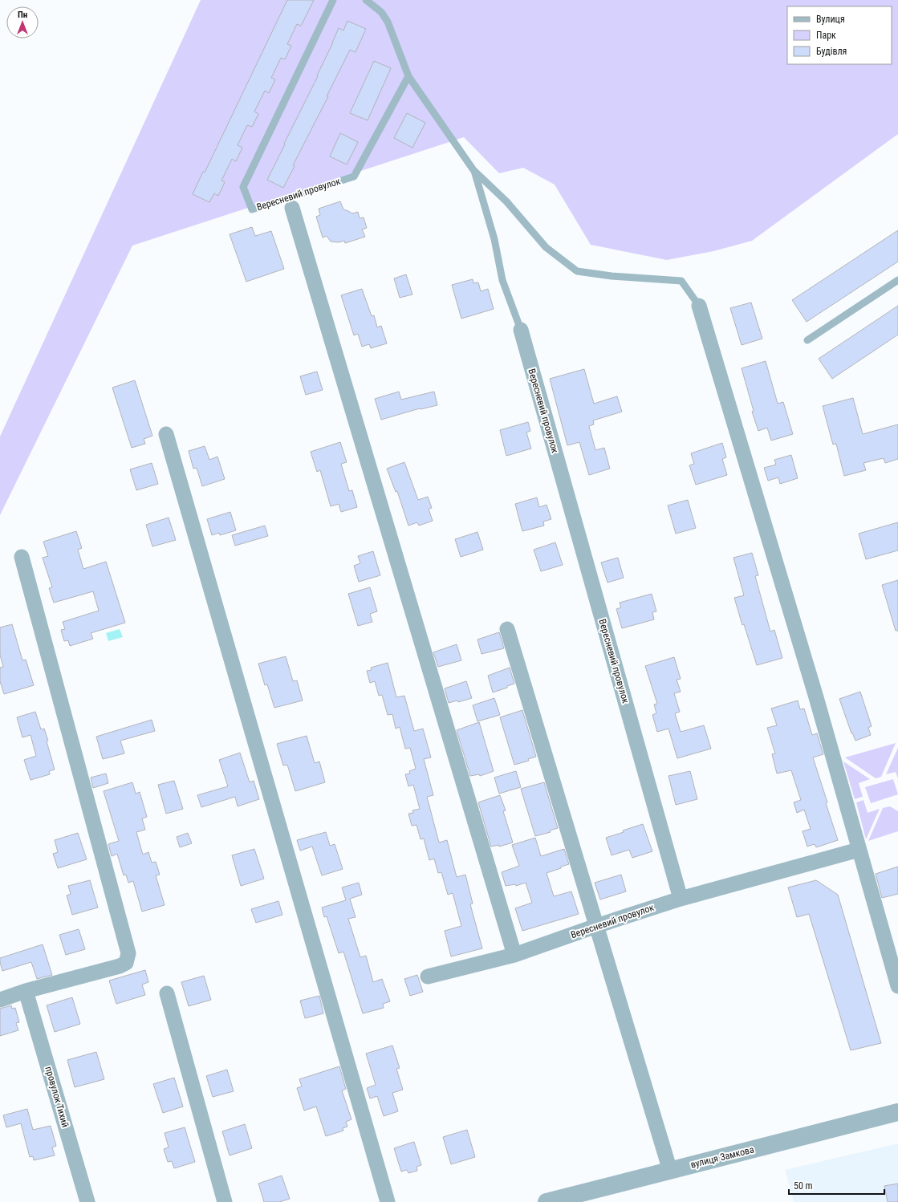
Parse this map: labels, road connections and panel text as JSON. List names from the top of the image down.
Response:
{
  "streets": {
    "street": ["Вересневий провулок", "провулок Тихий", "вулиця Замкова"]
  },
  "legend": ["Вулиця", "Парк", "Будівля"],
  "scale_bar": "50 m",
  "north": "top"
}
